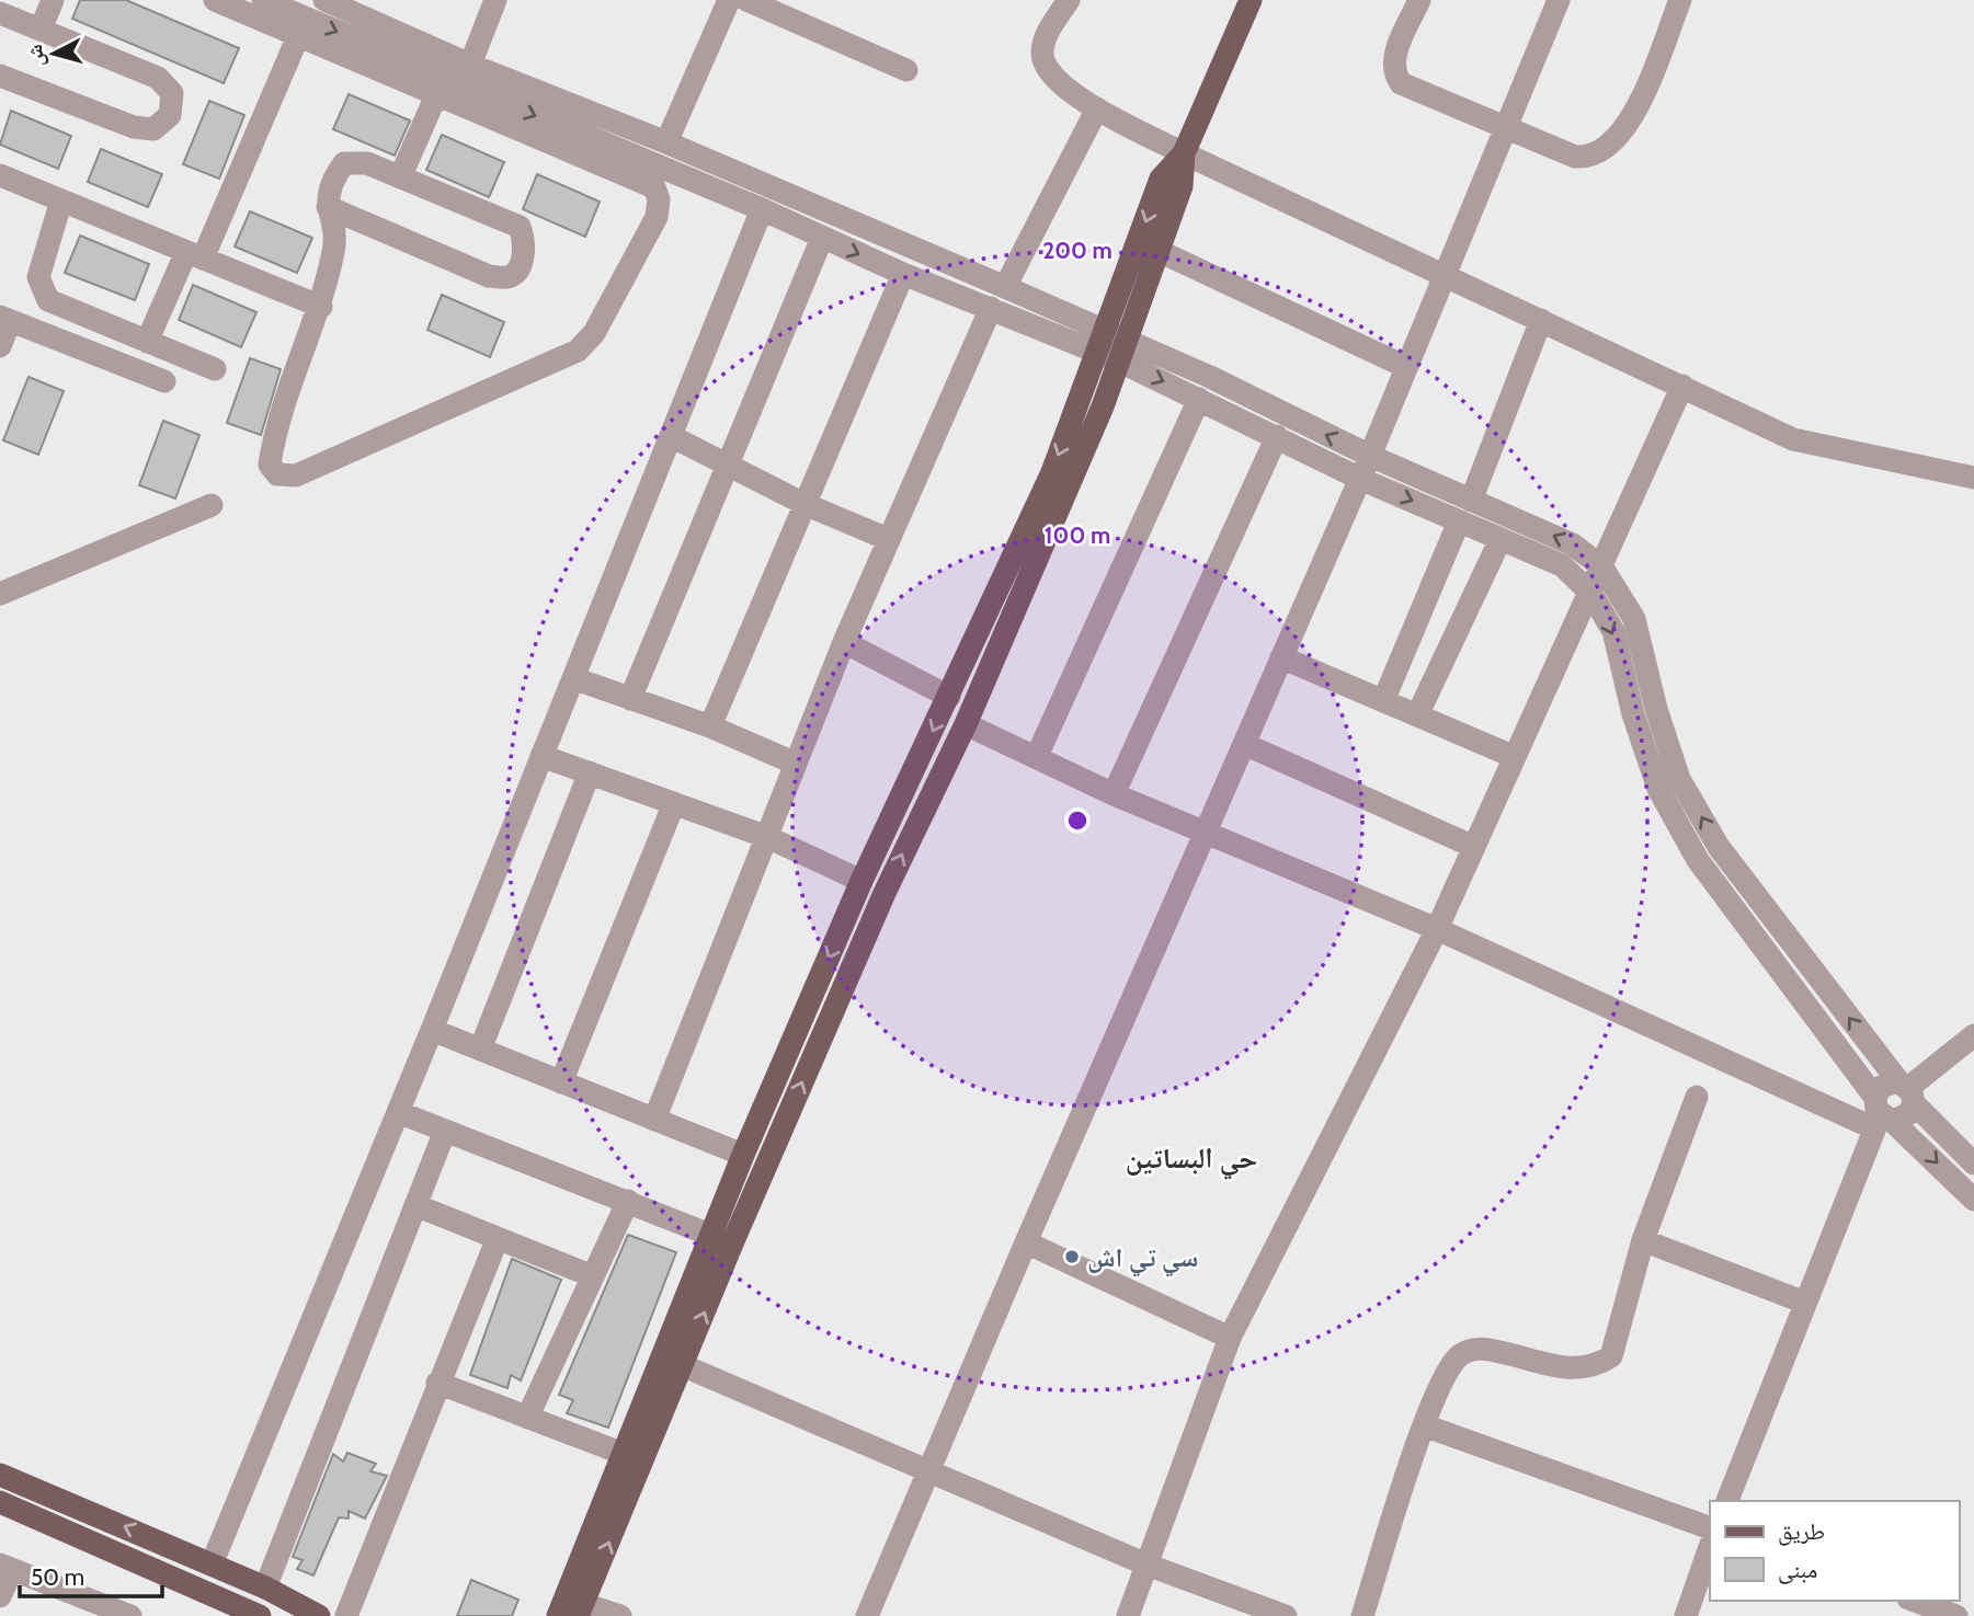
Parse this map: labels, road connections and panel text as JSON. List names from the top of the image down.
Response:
{
  "districts": ["حي البساتين"],
  "places": ["سي تي اش"],
  "legend": ["طريق", "مبنى"],
  "scale_bar": "50 m",
  "north": "left",
  "rings": ["200 m", "100 m"]
}
